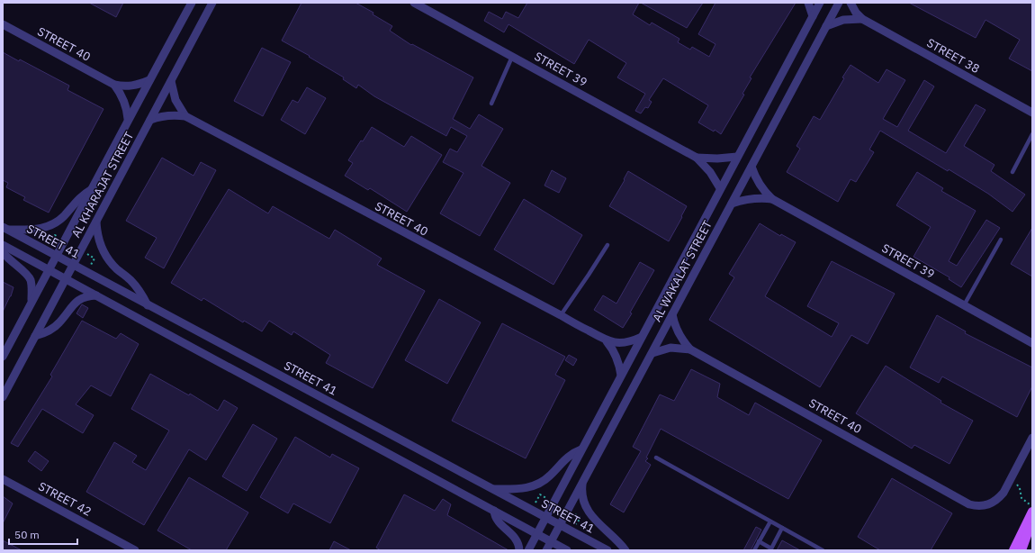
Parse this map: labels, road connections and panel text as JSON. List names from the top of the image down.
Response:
{
  "streets": {
    "street": [
      "STREET 40",
      "STREET 38",
      "STREET 39",
      "AL KHARAJAT STREET",
      "STREET 41",
      "AL WAKALAT STREET",
      "STREET 42"
    ]
  },
  "crossings": [
    ["STREET 40", "AL KHARAJAT STREET"],
    ["STREET 40", "AL WAKALAT STREET"],
    ["STREET 39", "AL WAKALAT STREET"],
    ["AL KHARAJAT STREET", "STREET 41"],
    ["STREET 41", "AL WAKALAT STREET"]
  ],
  "scale_bar": "50 m"
}
